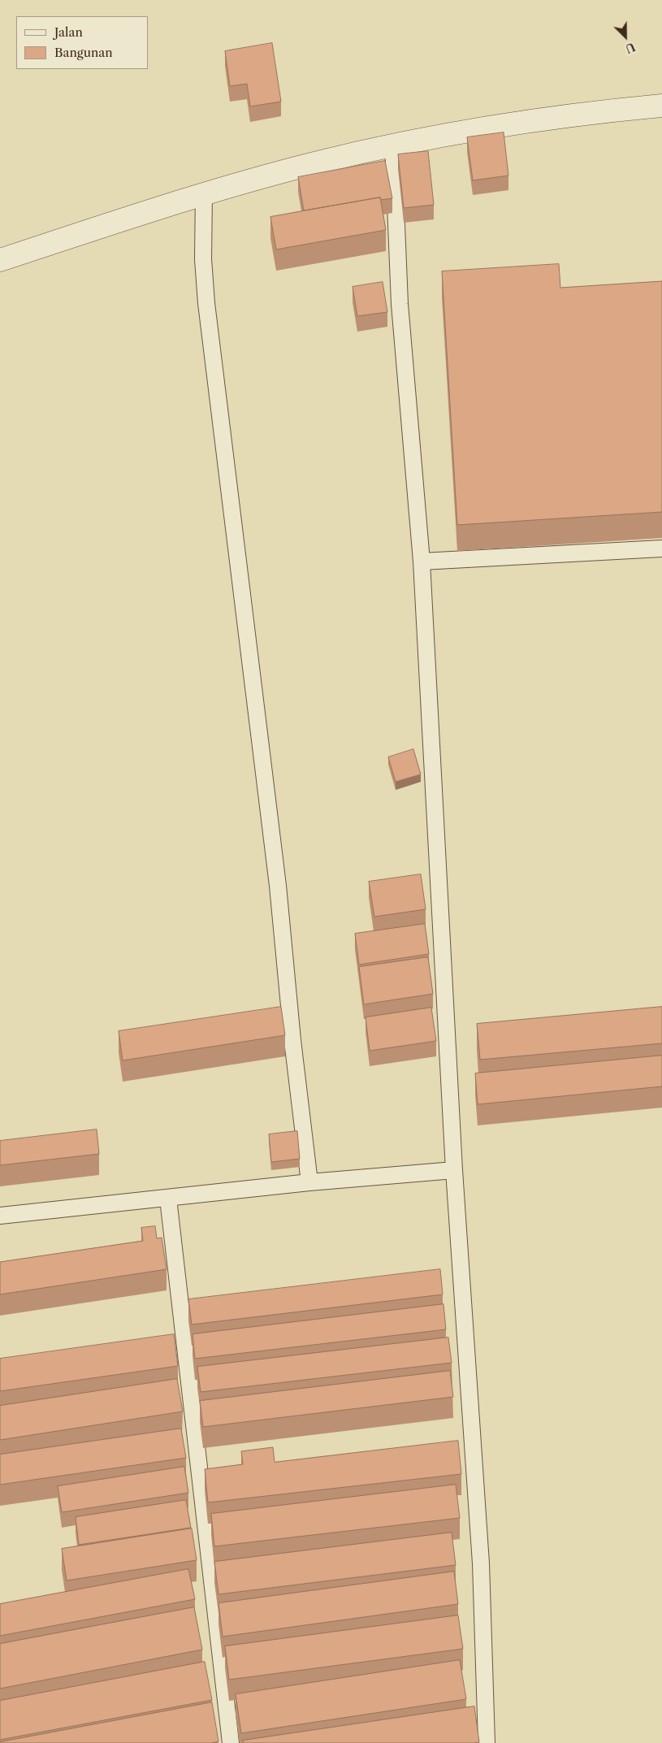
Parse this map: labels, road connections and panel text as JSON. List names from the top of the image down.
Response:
{
  "legend": ["Jalan", "Bangunan"],
  "north": "bottom right"
}
